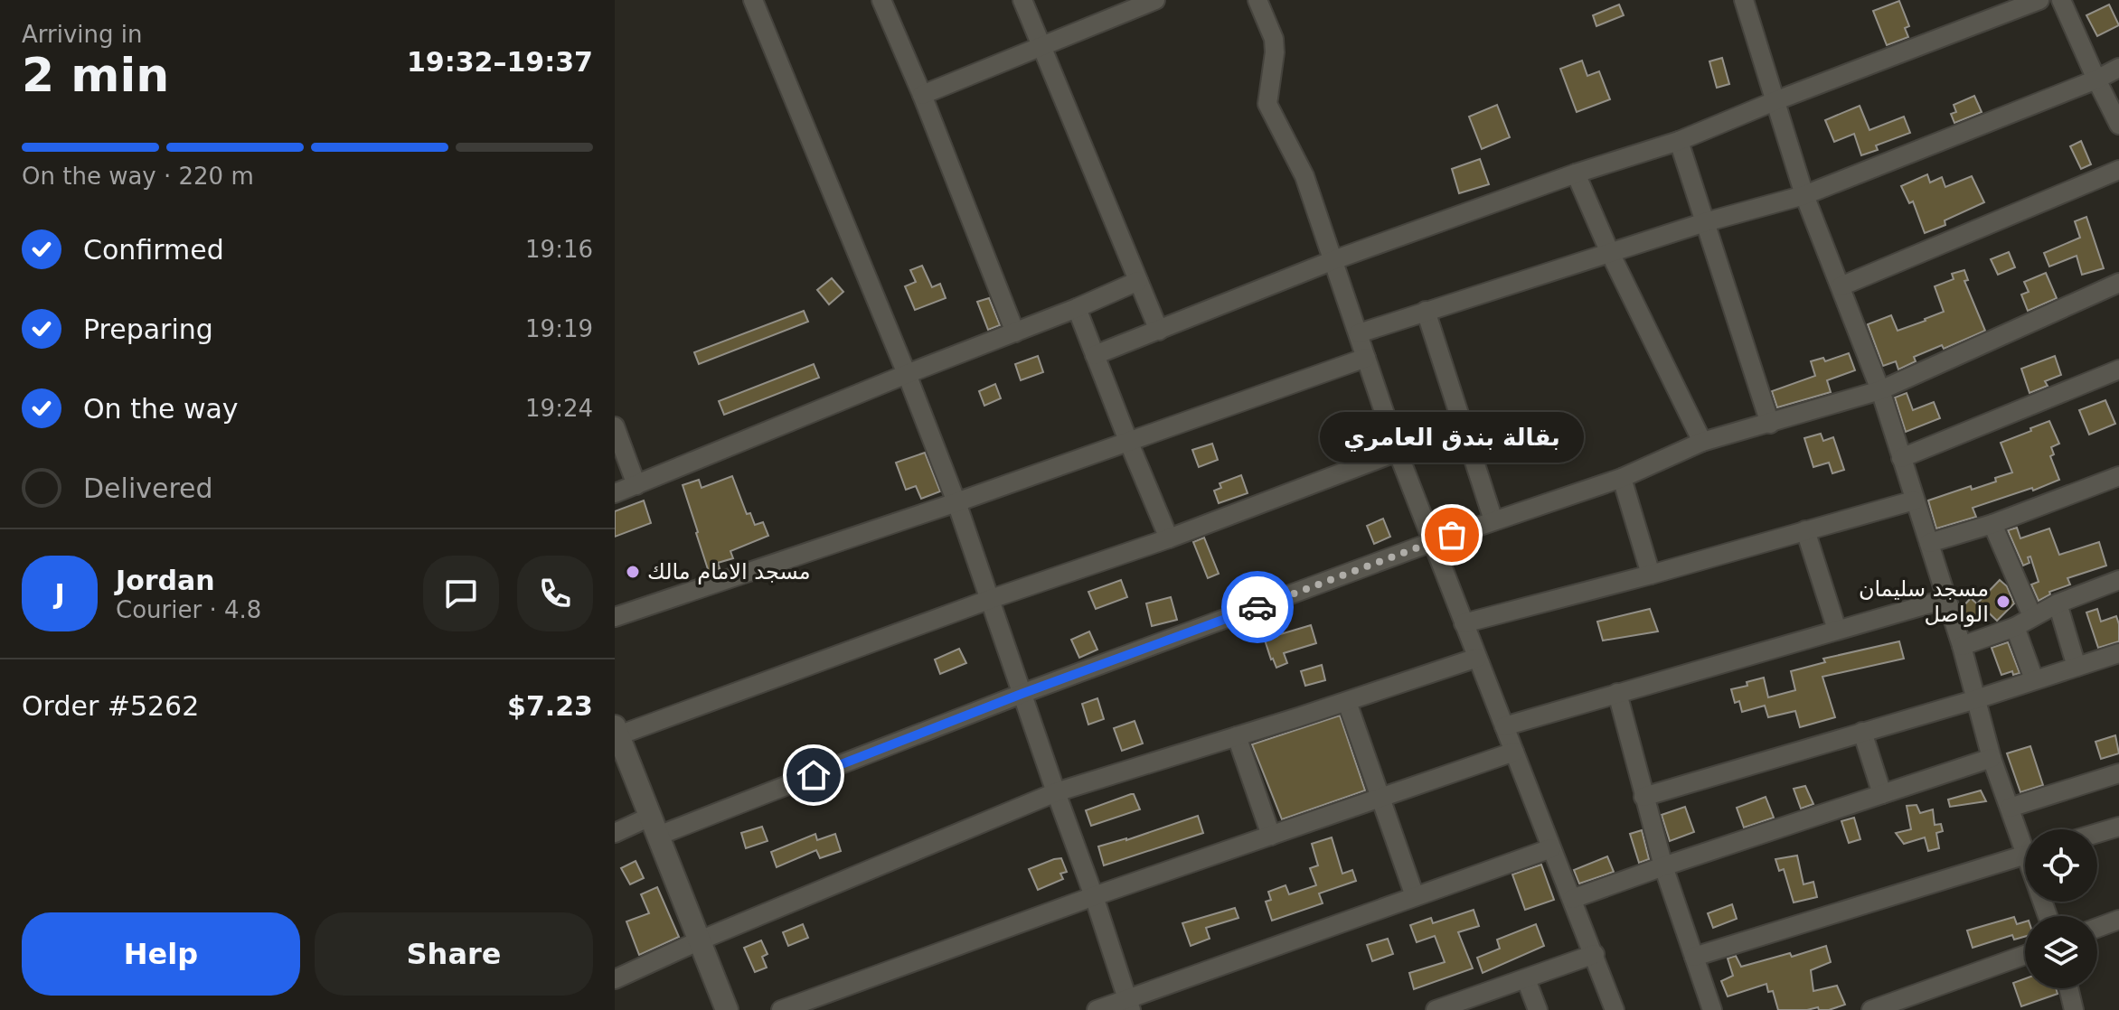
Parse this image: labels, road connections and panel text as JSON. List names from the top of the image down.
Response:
{
  "places": ["بقالة بندق العامري", "مسجد الامام مالك", "مسجد سليمان الواصل"],
  "page": {
    "heading": ["2 min", "Arriving in", "19:32–19:37"],
    "panel": [
      "Jordan",
      "Courier · 4.8",
      "Order #5262",
      "$7.23"
    ],
    "bar": "On the way · 220 m",
    "list": [
      ["Confirmed", "19:16"],
      ["Preparing", "19:19"],
      ["On the way", "19:24"],
      "Delivered"
    ],
    "bubble": "بقالة بندق العامري",
    "round": "J",
    "buttons": ["Help", "Share"]
  }
}
